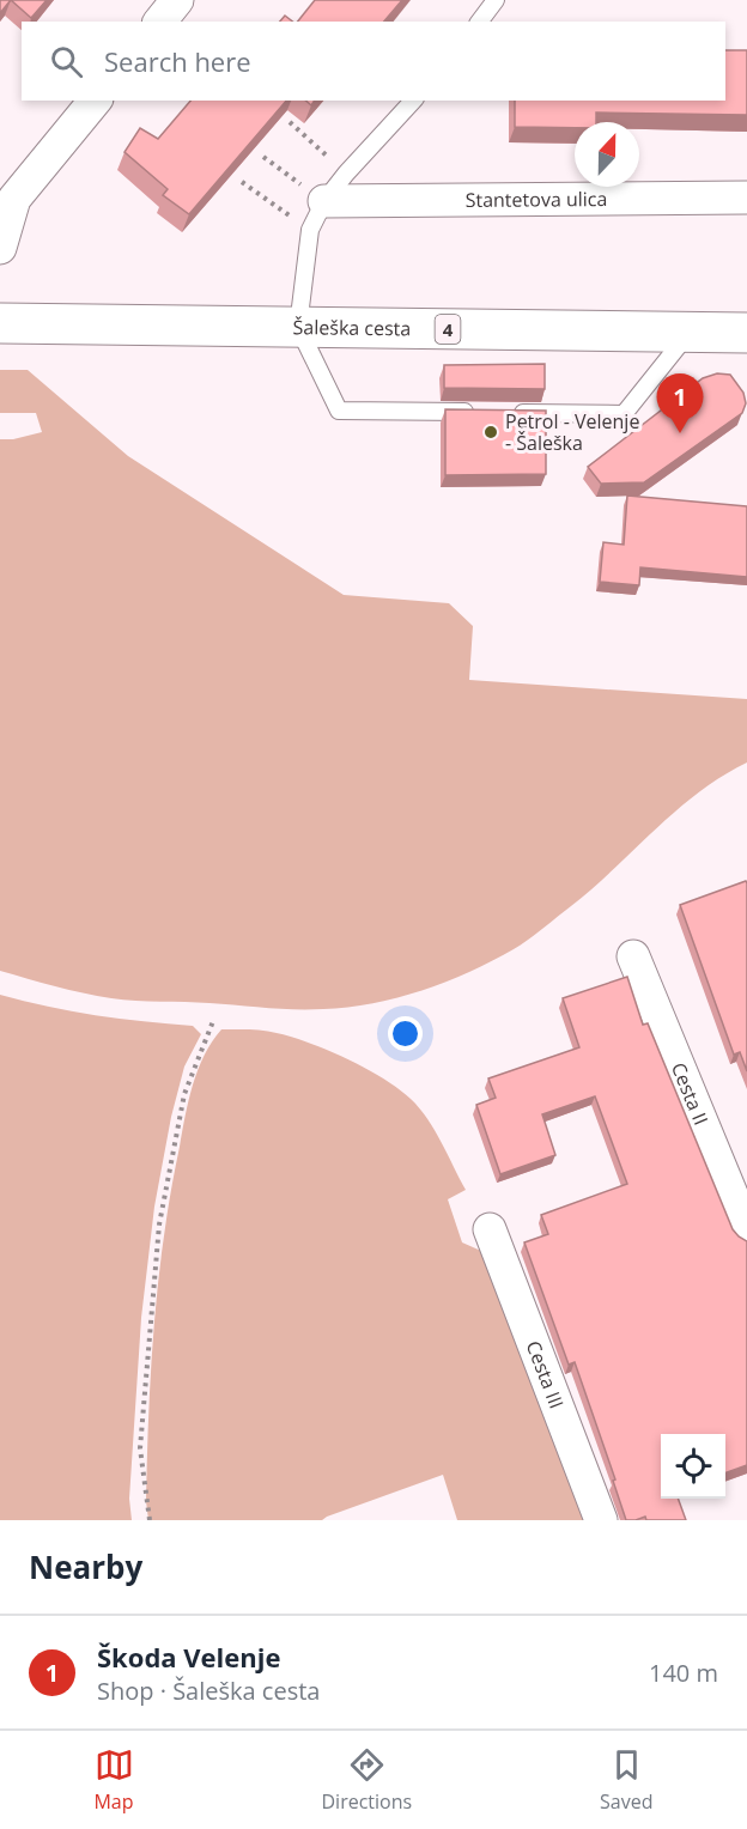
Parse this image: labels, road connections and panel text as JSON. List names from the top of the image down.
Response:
{
  "streets": {
    "main road": ["Šaleška cesta", "4"],
    "street": ["Stantetova ulica", "Cesta II", "Cesta III"]
  },
  "places": ["Petrol - Velenje - Šaleška"],
  "north": "top",
  "page": {
    "search": "Search here",
    "pins": "1",
    "heading": "Nearby",
    "list": [
      {
        "mark": "1",
        "name": "Škoda Velenje",
        "note": "Shop · Šaleška cesta",
        "value": "140 m"
      }
    ],
    "nav": ["Map", "Directions", "Saved"]
  }
}
